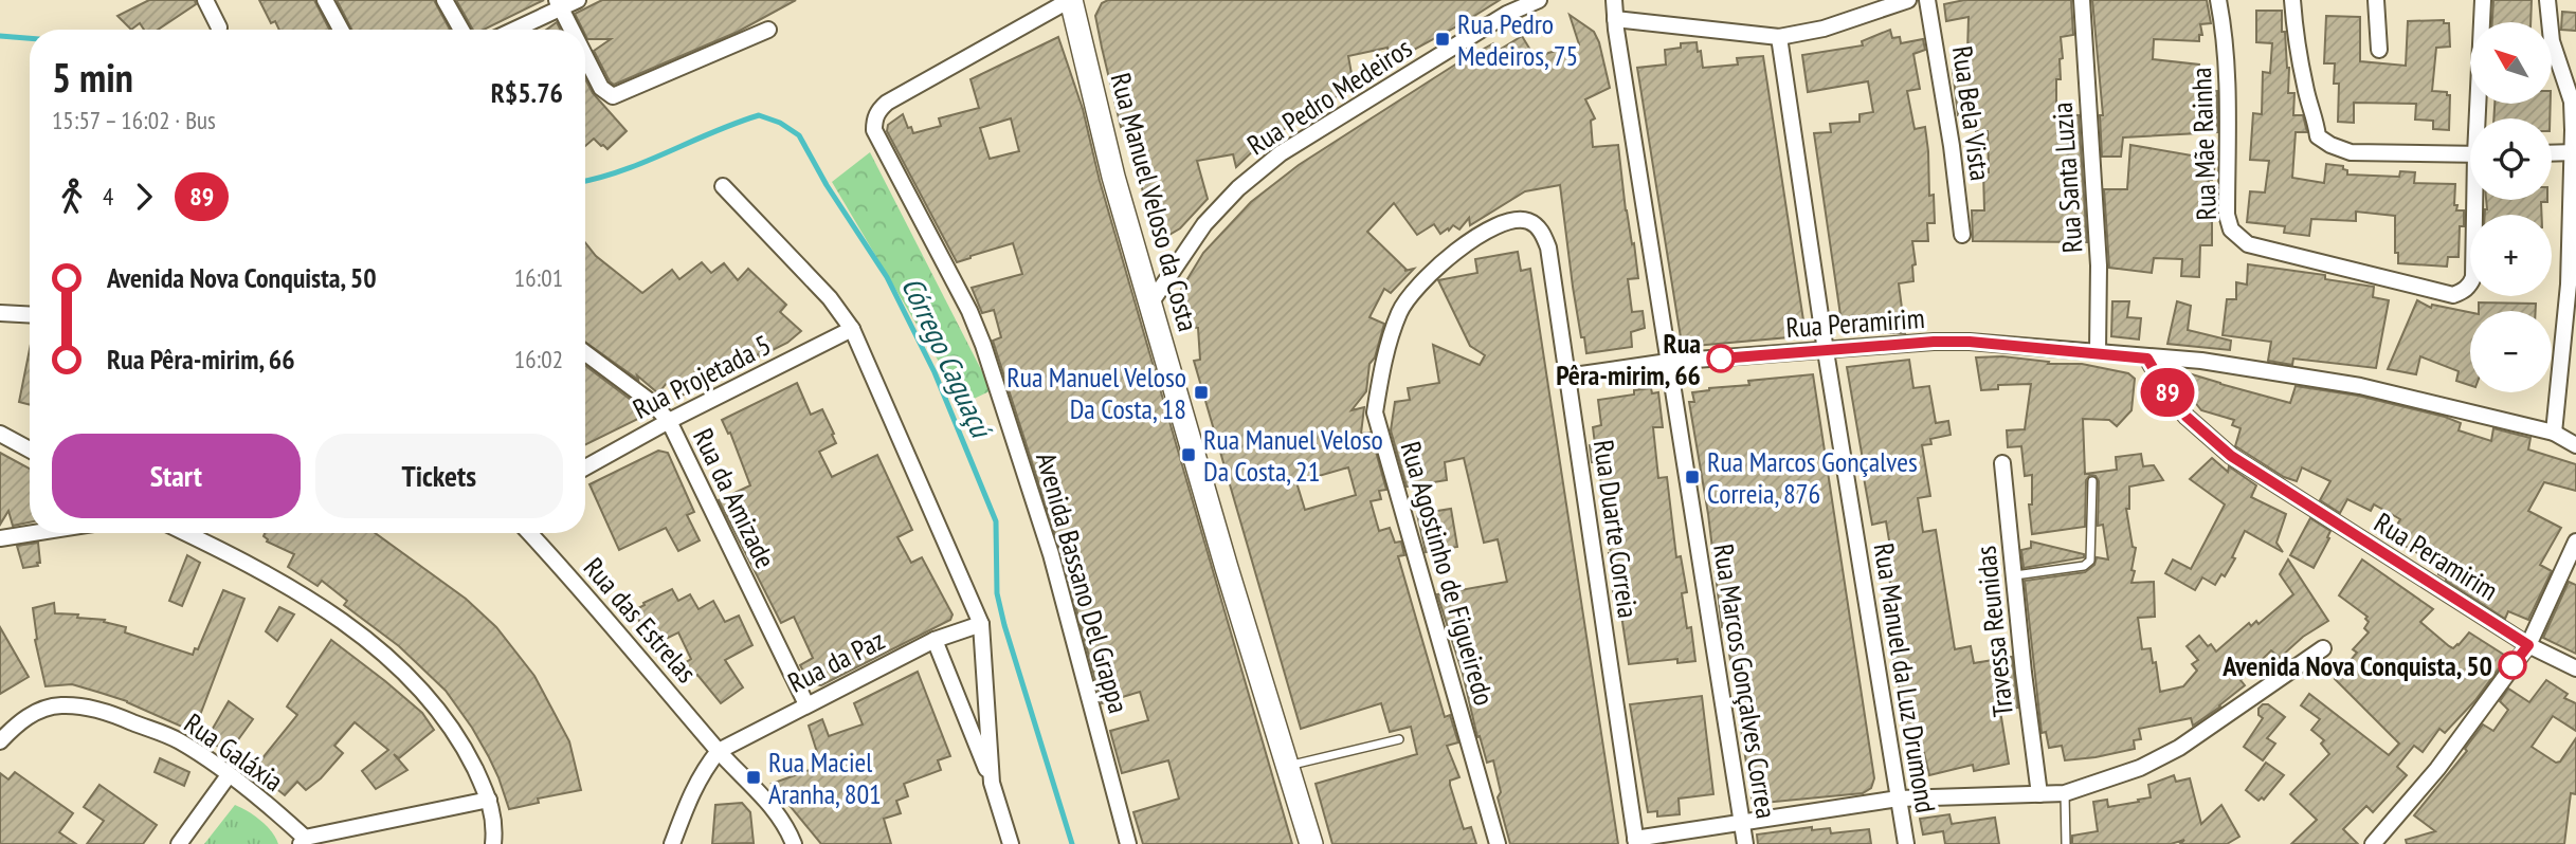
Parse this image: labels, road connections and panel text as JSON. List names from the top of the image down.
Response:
{
  "streets": {
    "main road": ["Rua Manuel Veloso da Costa"],
    "street": [
      "Rua Pedro Medeiros",
      "Rua Bela Vista",
      "Rua Mãe Rainha",
      "Rua Santa Luzia",
      "Rua Peramirim",
      "Rua Projetada 5",
      "Rua da Amizade",
      "Rua Duarte Correia",
      "Rua Agostinho de Figueiredo",
      "Avenida Bassano Del Grappa",
      "Rua das Estrelas",
      "Travessa Reunidas",
      "Rua da Paz",
      "Rua Manuel da Luz Drumond",
      "Rua Marcos Gonçalves Correa",
      "Rua Galáxia"
    ]
  },
  "crossings": [
    ["Rua Pedro Medeiros", "Rua Manuel Veloso da Costa"],
    ["Rua Santa Luzia", "Rua Peramirim"],
    ["Rua Manuel Veloso da Costa", "Avenida Bassano Del Grappa"],
    ["Rua Peramirim", "Rua Duarte Correia"],
    ["Rua Peramirim", "Rua Manuel da Luz Drumond"],
    ["Rua Peramirim", "Rua Marcos Gonçalves Correa"],
    ["Rua Projetada 5", "Rua da Amizade"],
    ["Rua da Amizade", "Rua da Paz"],
    ["Rua Duarte Correia", "Rua Agostinho de Figueiredo"],
    ["Rua das Estrelas", "Rua da Paz"]
  ],
  "water": ["Córrego Caguaçú"],
  "places": {
    "transit": [
      "Rua Pedro Medeiros, 75",
      "Rua Manuel Veloso Da Costa, 18",
      "Rua Manuel Veloso Da Costa, 21",
      "Rua Marcos Gonçalves Correia, 876",
      "Rua Maciel Aranha, 801"
    ],
    "other": ["Rua Pêra-mirim, 66", "Avenida Nova Conquista, 50"]
  },
  "lines": ["bus line 89"],
  "north": "top left",
  "page": {
    "on_map": "89",
    "map_buttons": ["+", "−"],
    "heading": ["5 min", "15:57 – 16:02 · Bus", "R$5.76"],
    "legs": ["4", "89"],
    "list": [
      {
        "name": "Avenida Nova Conquista, 50",
        "value": "16:01"
      },
      {
        "name": "Rua Pêra-mirim, 66",
        "value": "16:02"
      }
    ],
    "buttons": ["Start", "Tickets"]
  }
}
